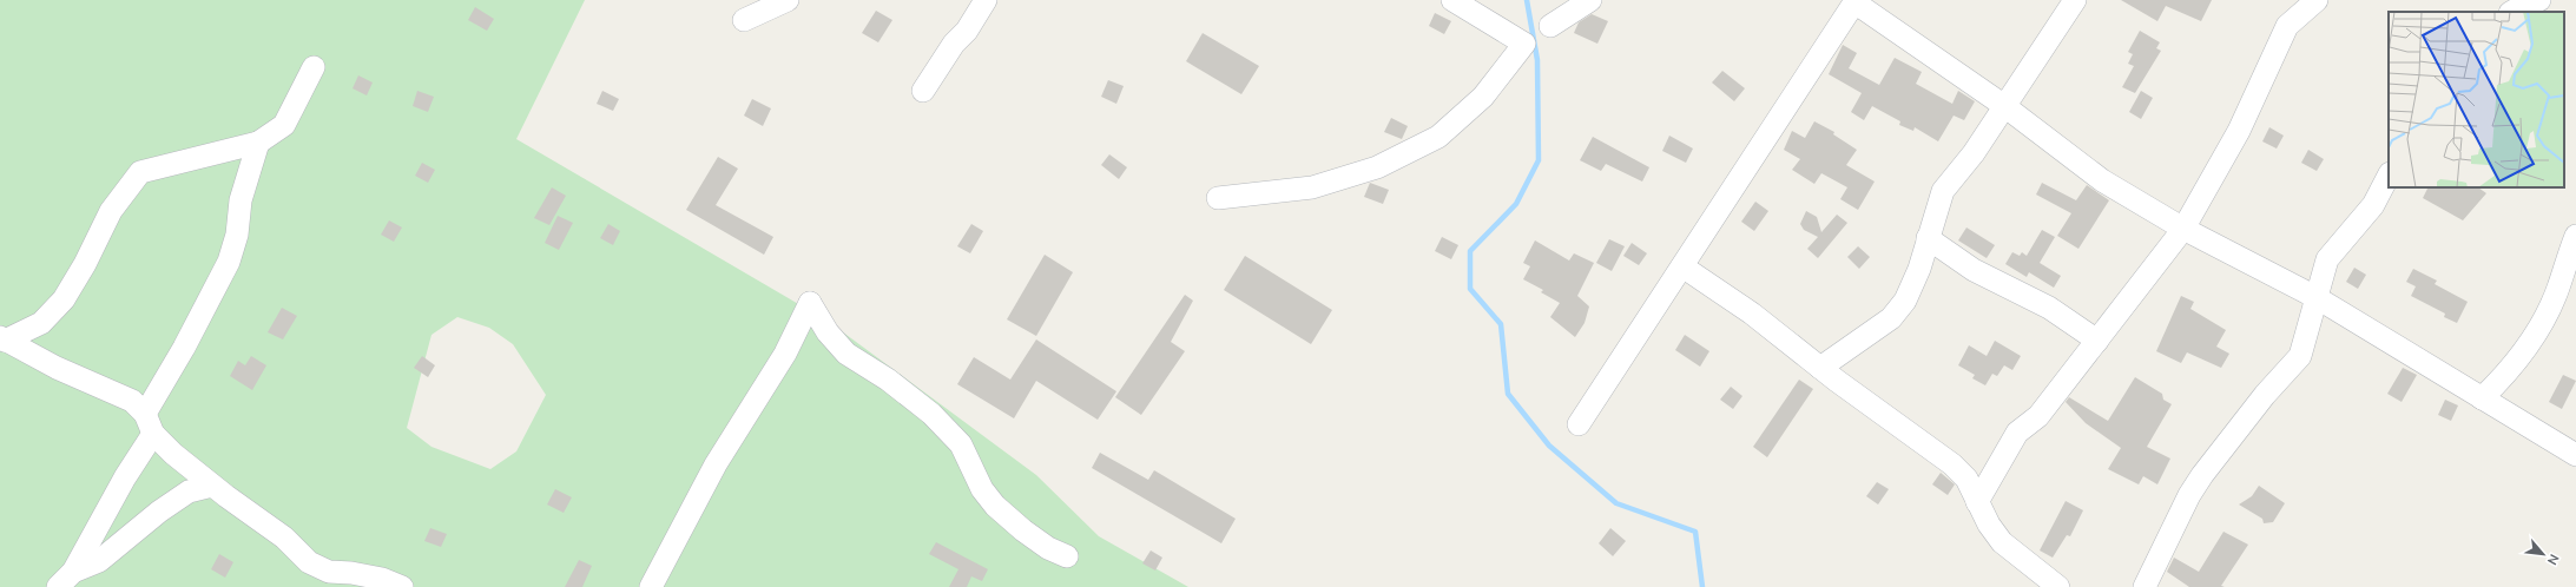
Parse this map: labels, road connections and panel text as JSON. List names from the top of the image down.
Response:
{
  "north": "bottom right"
}
